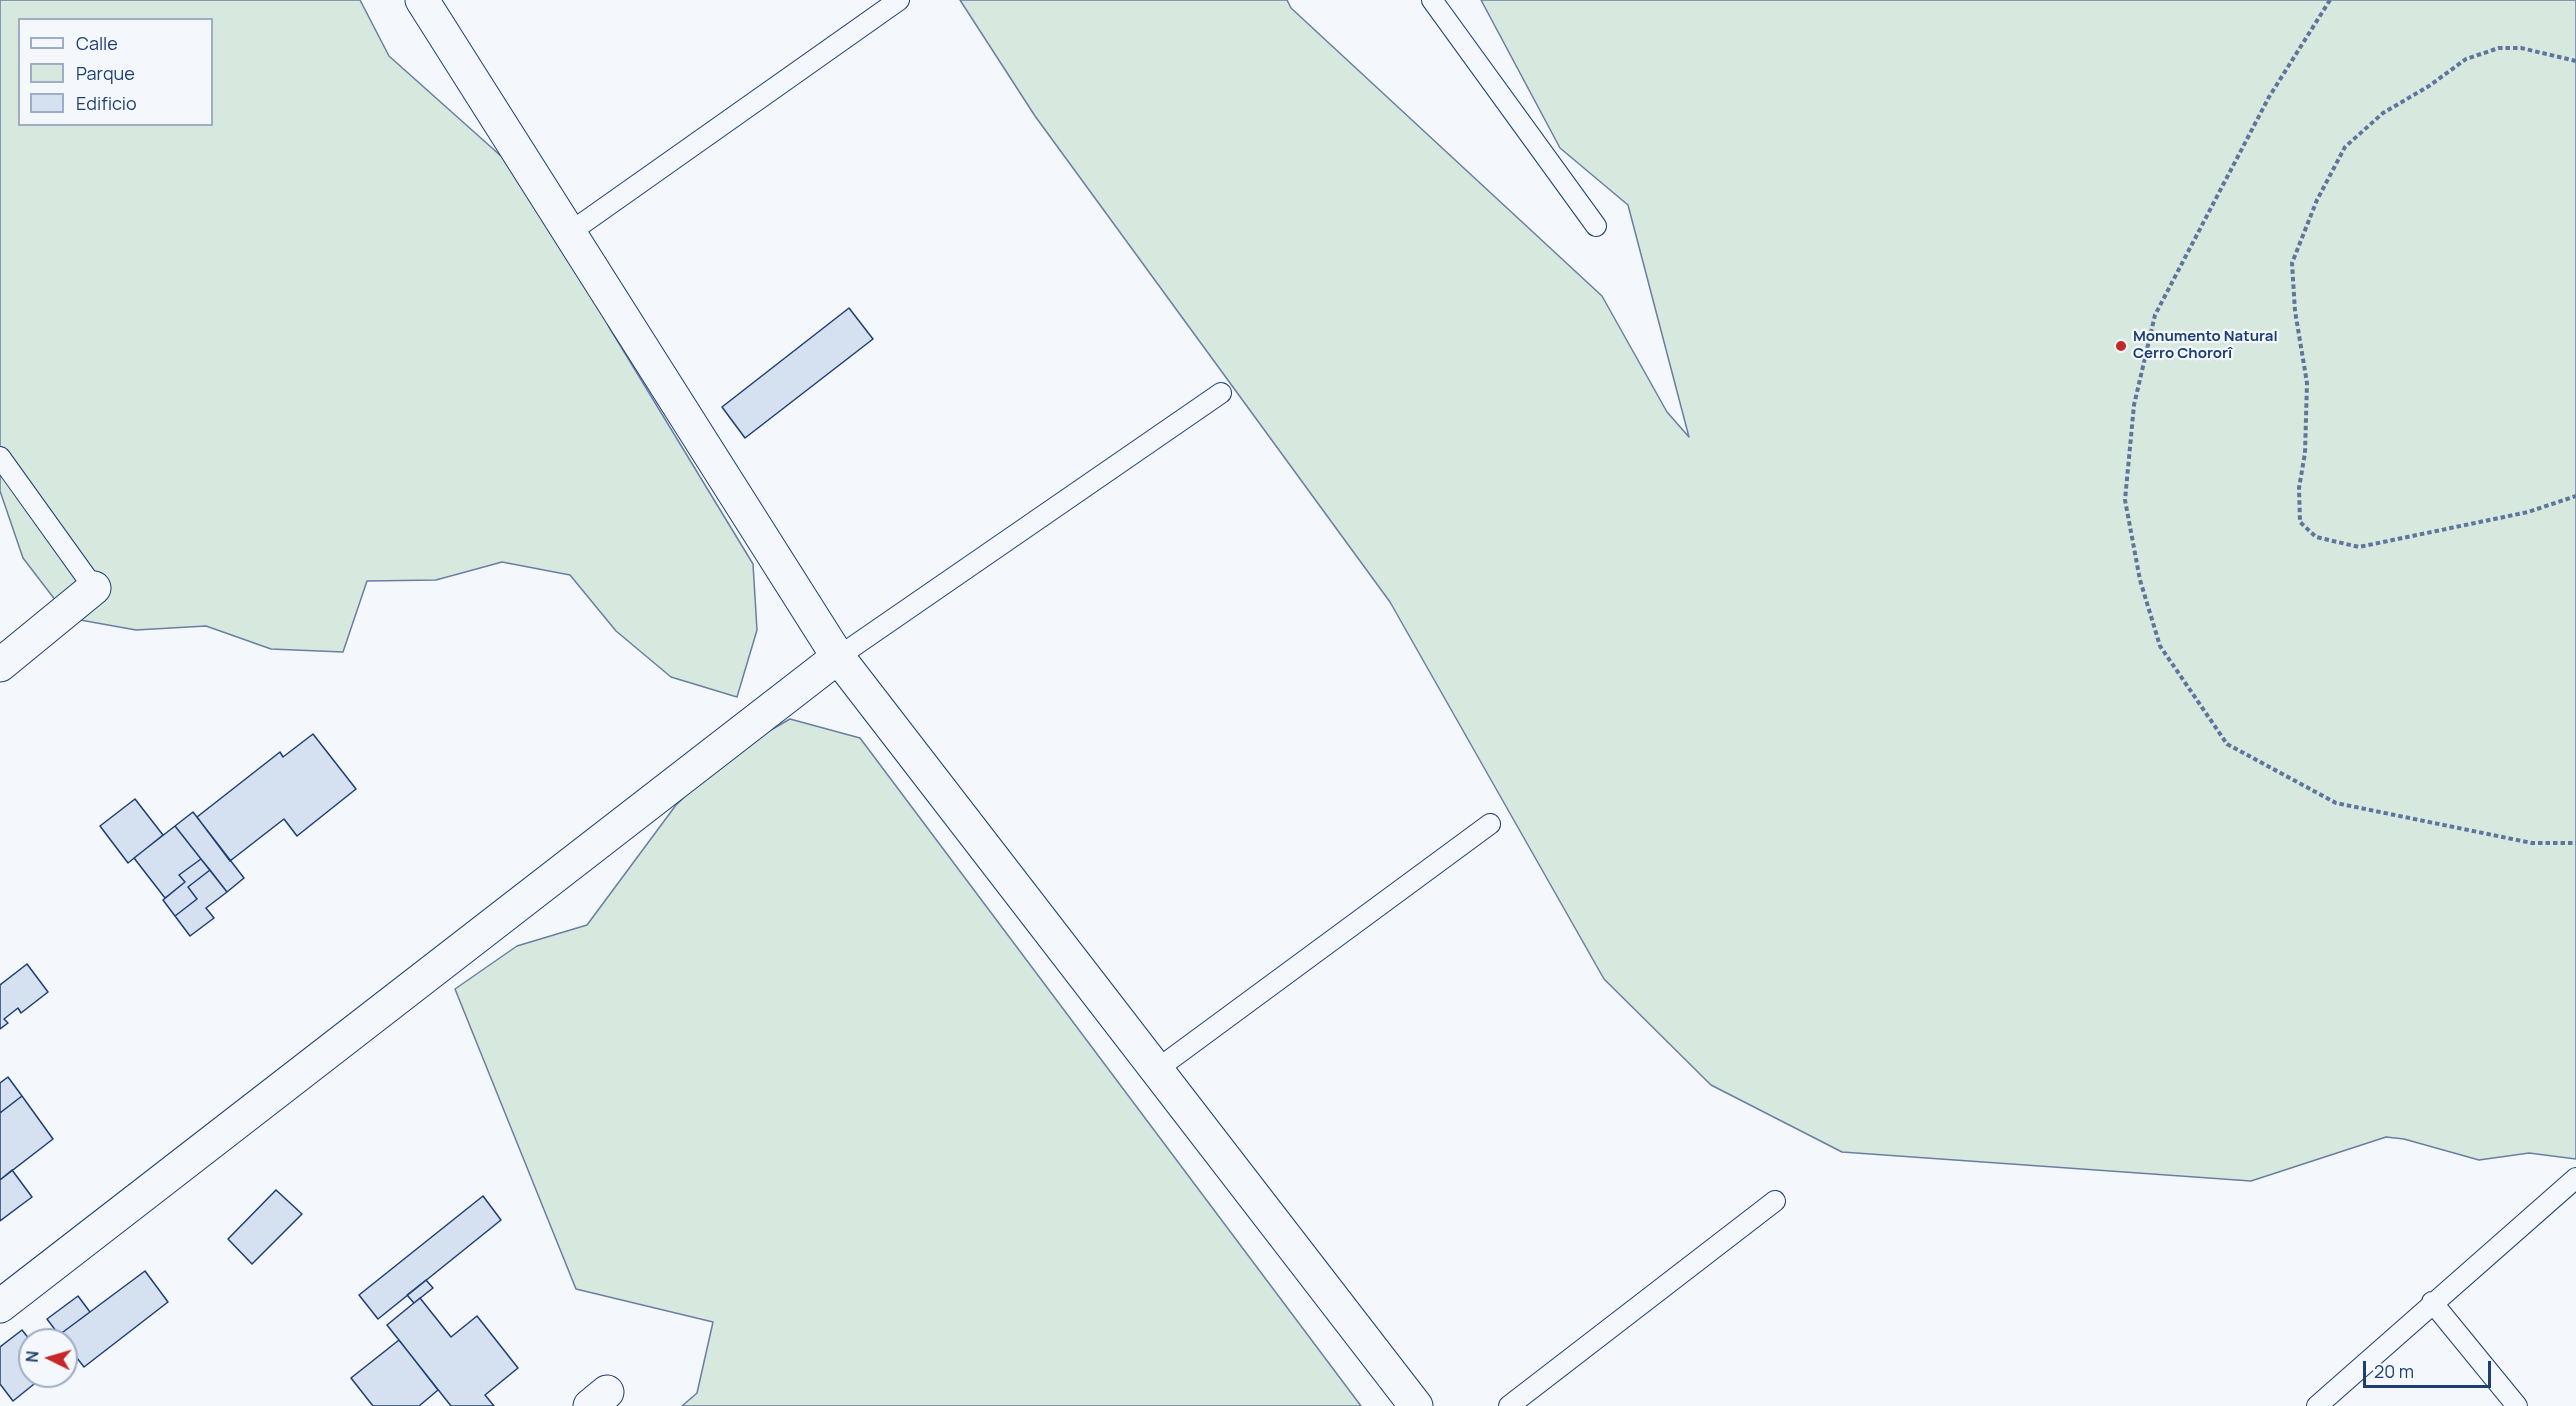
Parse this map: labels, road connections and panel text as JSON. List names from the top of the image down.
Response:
{
  "places": ["Monumento Natural Cerro Chororî"],
  "legend": ["Calle", "Parque", "Edificio"],
  "scale_bar": "20 m",
  "north": "left"
}
